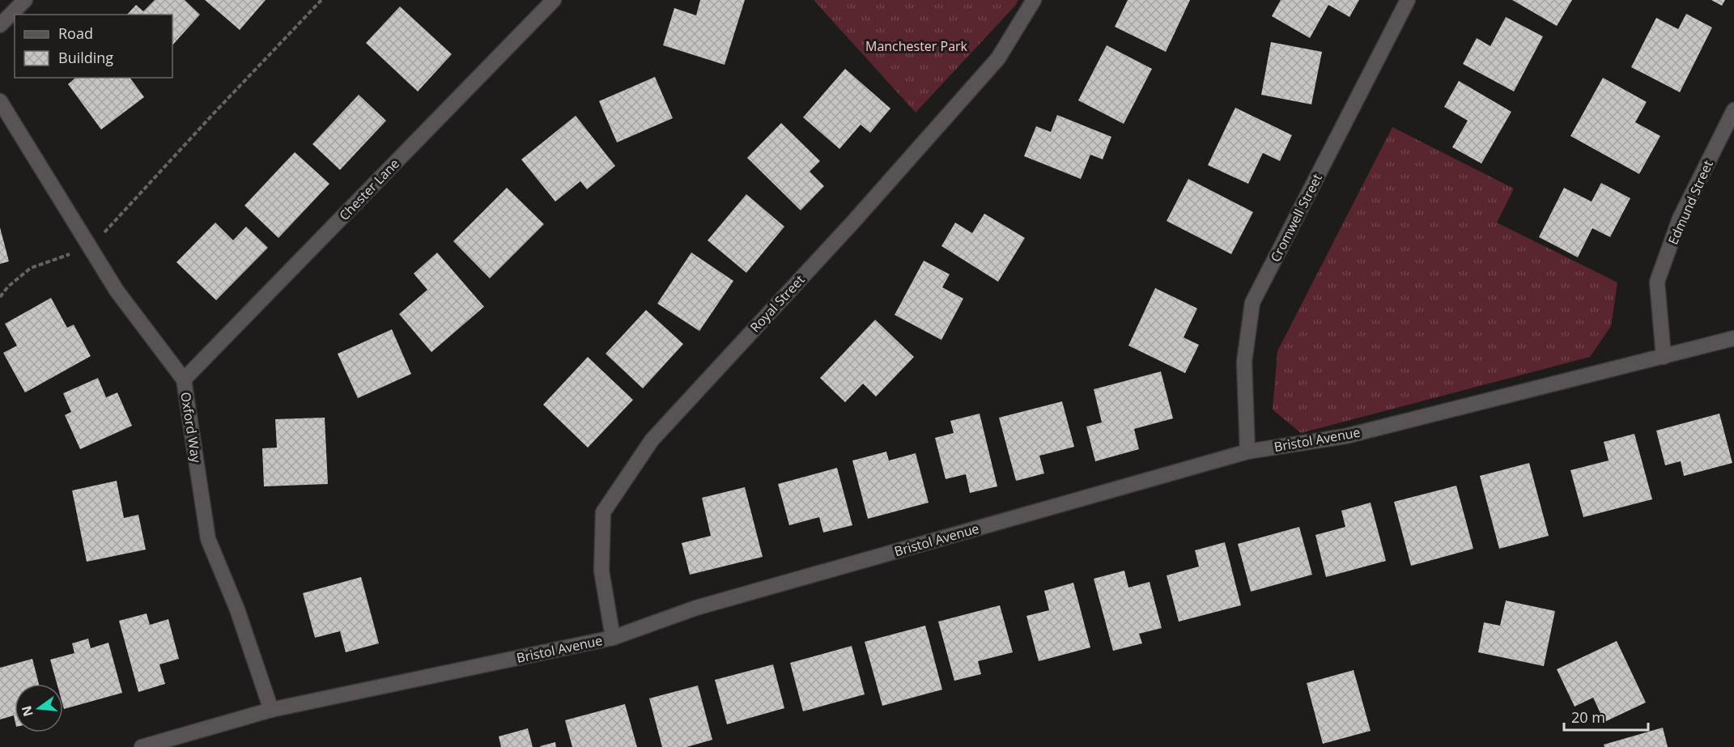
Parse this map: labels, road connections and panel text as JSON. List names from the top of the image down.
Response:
{
  "streets": {
    "street": [
      "Chester Lane",
      "Edmund Street",
      "Cromwell Street",
      "Royal Street",
      "Oxford Way",
      "Bristol Avenue"
    ]
  },
  "crossings": [
    ["Chester Lane", "Oxford Way"],
    ["Edmund Street", "Bristol Avenue"],
    ["Cromwell Street", "Bristol Avenue"],
    ["Royal Street", "Bristol Avenue"],
    ["Oxford Way", "Bristol Avenue"]
  ],
  "parks": ["Manchester Park"],
  "legend": ["Road", "Building"],
  "scale_bar": "20 m",
  "north": "left"
}
